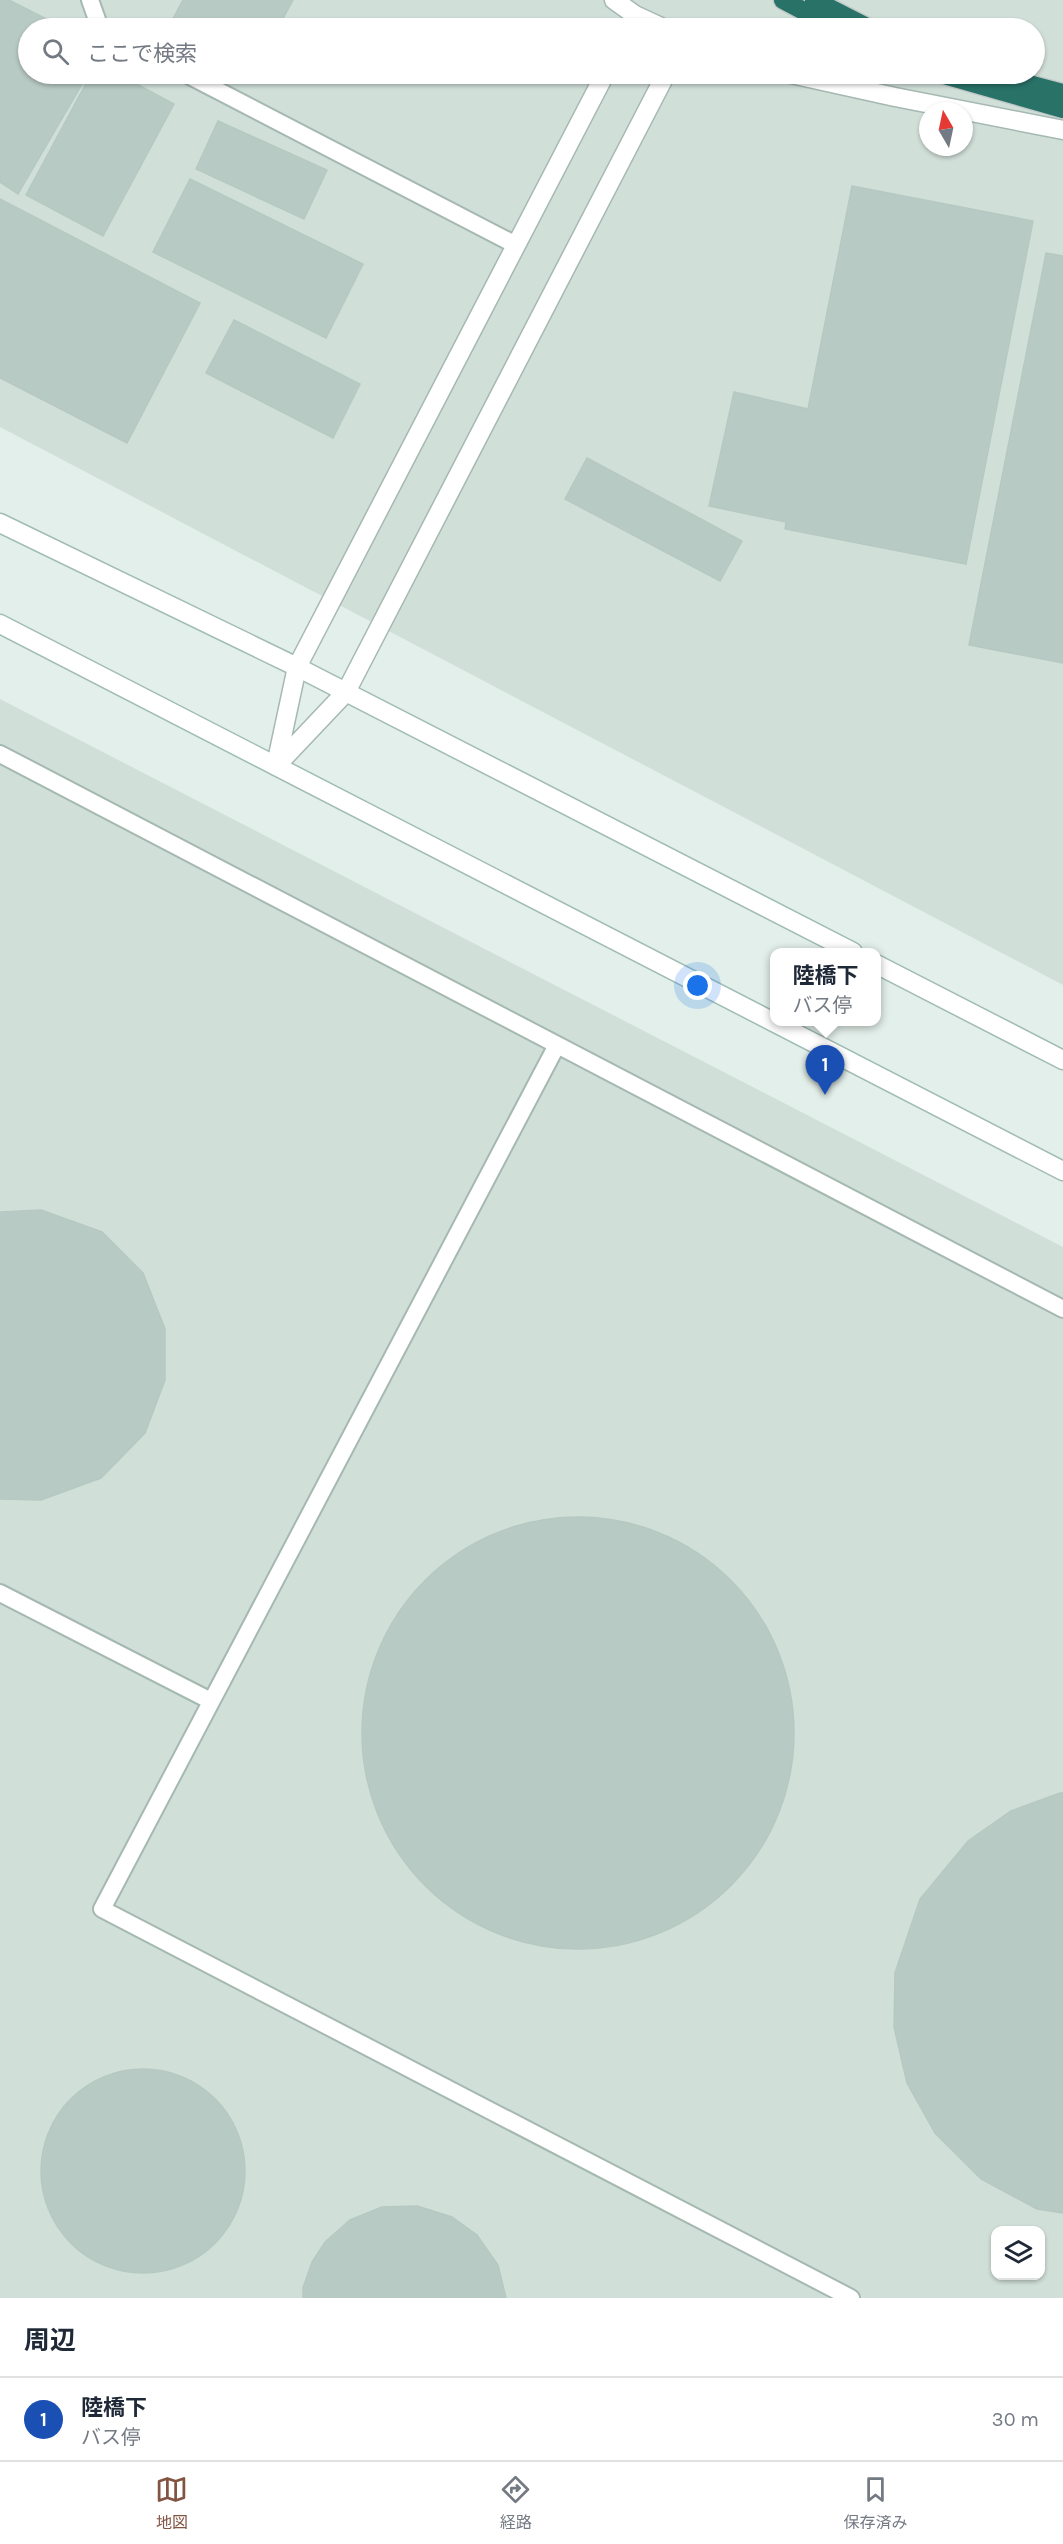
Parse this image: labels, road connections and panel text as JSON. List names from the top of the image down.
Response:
{
  "north": "top",
  "page": {
    "search": "ここで検索",
    "popup": ["陸橋下", "バス停"],
    "pins": "1",
    "heading": "周辺",
    "list": [
      {
        "mark": "1",
        "name": "陸橋下",
        "note": "バス停",
        "value": "30 m"
      }
    ],
    "nav": ["地図", "経路", "保存済み"]
  }
}
